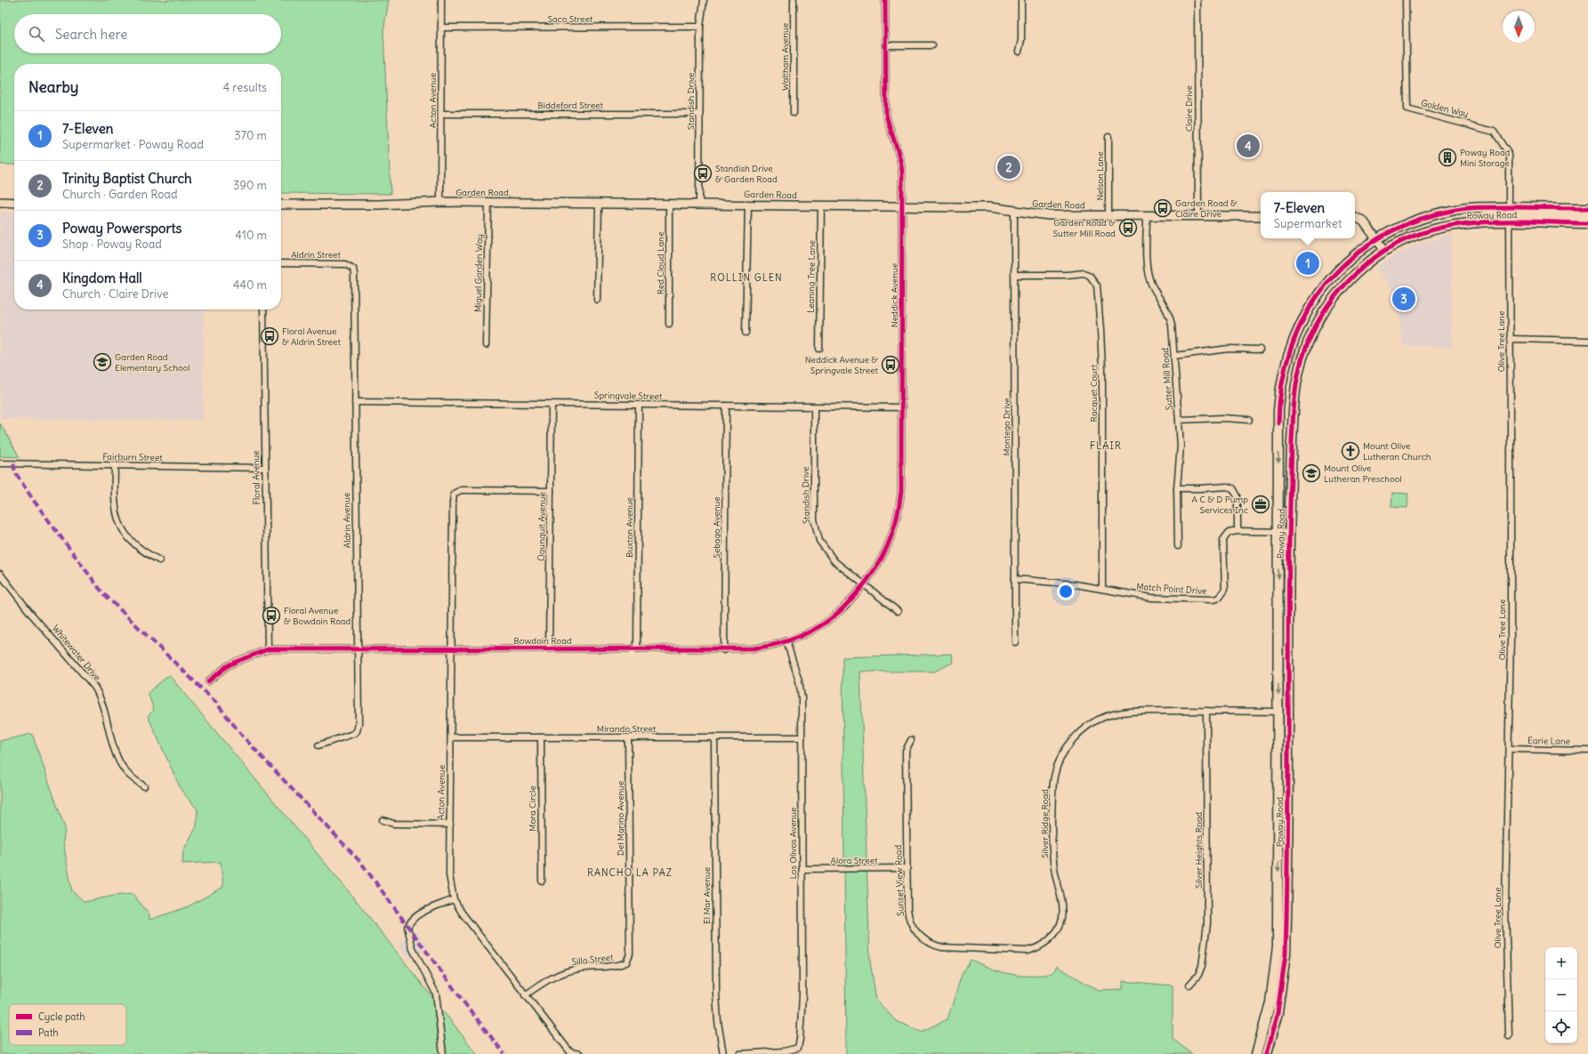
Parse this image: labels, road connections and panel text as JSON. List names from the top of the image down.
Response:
{
  "streets": {
    "main road": ["Poway Road"],
    "street": [
      "Saco Street",
      "Waltham Avenue",
      "Acton Avenue",
      "Standish Drive",
      "Biddeford Street",
      "Claire Drive",
      "Golden Way",
      "Nelson Lane",
      "Garden Road",
      "Aldrin Street",
      "Red Cloud Lane",
      "Miguel Garden Way",
      "Leaning Tree Lane",
      "Neddick Avenue",
      "Olive Tree Lane",
      "Sutter Mill Road",
      "Racquet Court",
      "Springvale Street",
      "Montego Drive",
      "Fairburn Street",
      "Floral Avenue",
      "Aldrin Avenue",
      "Ogunquit Avenue",
      "Buxton Avenue",
      "Sebago Avenue",
      "Match Point Drive",
      "Bowdoin Road",
      "Whitewater Drive",
      "Mirando Street",
      "Earie Lane",
      "Mora Circle",
      "Del Marino Avenue",
      "Silver Ridge Road",
      "Los Olivos Avenue",
      "Silver Heights Road",
      "Alora Street",
      "Sunset View Road",
      "El Mar Avenue",
      "Silla Street"
    ]
  },
  "crossings": [
    ["Saco Street", "Acton Avenue"],
    ["Saco Street", "Standish Drive"],
    ["Acton Avenue", "Biddeford Street"],
    ["Acton Avenue", "Garden Road"],
    ["Acton Avenue", "Ogunquit Avenue"],
    ["Acton Avenue", "Bowdoin Road"],
    ["Acton Avenue", "Mirando Street"],
    ["Acton Avenue", "Silla Street"],
    ["Standish Drive", "Biddeford Street"],
    ["Standish Drive", "Garden Road"],
    ["Standish Drive", "Neddick Avenue"],
    ["Standish Drive", "Springvale Street"],
    ["Standish Drive", "Bowdoin Road"],
    ["Claire Drive", "Garden Road"],
    ["Golden Way", "Poway Road"],
    ["Nelson Lane", "Garden Road"],
    ["Garden Road", "Red Cloud Lane"],
    ["Garden Road", "Miguel Garden Way"],
    ["Garden Road", "Leaning Tree Lane"],
    ["Garden Road", "Neddick Avenue"],
    ["Garden Road", "Sutter Mill Road"],
    ["Garden Road", "Montego Drive"],
    ["Poway Road", "Olive Tree Lane"],
    ["Poway Road", "Silver Ridge Road"],
    ["Aldrin Street", "Aldrin Avenue"],
    ["Neddick Avenue", "Springvale Street"],
    ["Neddick Avenue", "Bowdoin Road"],
    ["Olive Tree Lane", "Earie Lane"],
    ["Racquet Court", "Montego Drive"],
    ["Racquet Court", "Match Point Drive"],
    ["Springvale Street", "Aldrin Avenue"],
    ["Springvale Street", "Ogunquit Avenue"],
    ["Springvale Street", "Buxton Avenue"],
    ["Springvale Street", "Sebago Avenue"],
    ["Montego Drive", "Match Point Drive"],
    ["Fairburn Street", "Floral Avenue"],
    ["Floral Avenue", "Bowdoin Road"],
    ["Aldrin Avenue", "Bowdoin Road"],
    ["Ogunquit Avenue", "Bowdoin Road"],
    ["Buxton Avenue", "Bowdoin Road"],
    ["Sebago Avenue", "Bowdoin Road"],
    ["Bowdoin Road", "Los Olivos Avenue"],
    ["Mirando Street", "Mora Circle"],
    ["Mirando Street", "Del Marino Avenue"],
    ["Mirando Street", "Los Olivos Avenue"],
    ["Mirando Street", "El Mar Avenue"],
    ["Del Marino Avenue", "Silla Street"],
    ["Silver Ridge Road", "Silver Heights Road"],
    ["Silver Ridge Road", "Sunset View Road"],
    ["Los Olivos Avenue", "Alora Street"],
    ["Alora Street", "Sunset View Road"]
  ],
  "districts": ["ROLLIN GLEN", "FLAIR", "RANCHO LA PAZ"],
  "places": {
    "building": ["Poway Road Mini Storage"],
    "bus stop": [
      "Standish Drive & Garden Road",
      "Garden Road & Claire Drive",
      "Garden Road & Sutter Mill Road",
      "Floral Avenue & Aldrin Street",
      "Neddick Avenue & Springvale Street",
      "Floral Avenue & Bowdoin Road"
    ],
    "school or university": ["Garden Road Elementary School", "Mount Olive Lutheran Preschool"],
    "church": ["Mount Olive Lutheran Church"],
    "office": ["A C & D Pump Services Inc"]
  },
  "legend": ["Cycle path", "Path"],
  "north": "bottom",
  "page": {
    "search": "Search here",
    "heading": ["Nearby", "4 results"],
    "list": [
      {
        "mark": "1",
        "name": "7-Eleven",
        "note": "Supermarket · Poway Road",
        "value": "370 m"
      },
      {
        "mark": "2",
        "name": "Trinity Baptist Church",
        "note": "Church · Garden Road",
        "value": "390 m"
      },
      {
        "mark": "3",
        "name": "Poway Powersports",
        "note": "Shop · Poway Road",
        "value": "410 m"
      },
      {
        "mark": "4",
        "name": "Kingdom Hall",
        "note": "Church · Claire Drive",
        "value": "440 m"
      }
    ],
    "pins": [
      "4",
      "2",
      "1",
      "3"
    ],
    "popup": ["7-Eleven", "Supermarket"],
    "map_buttons": ["+", "−"]
  }
}
